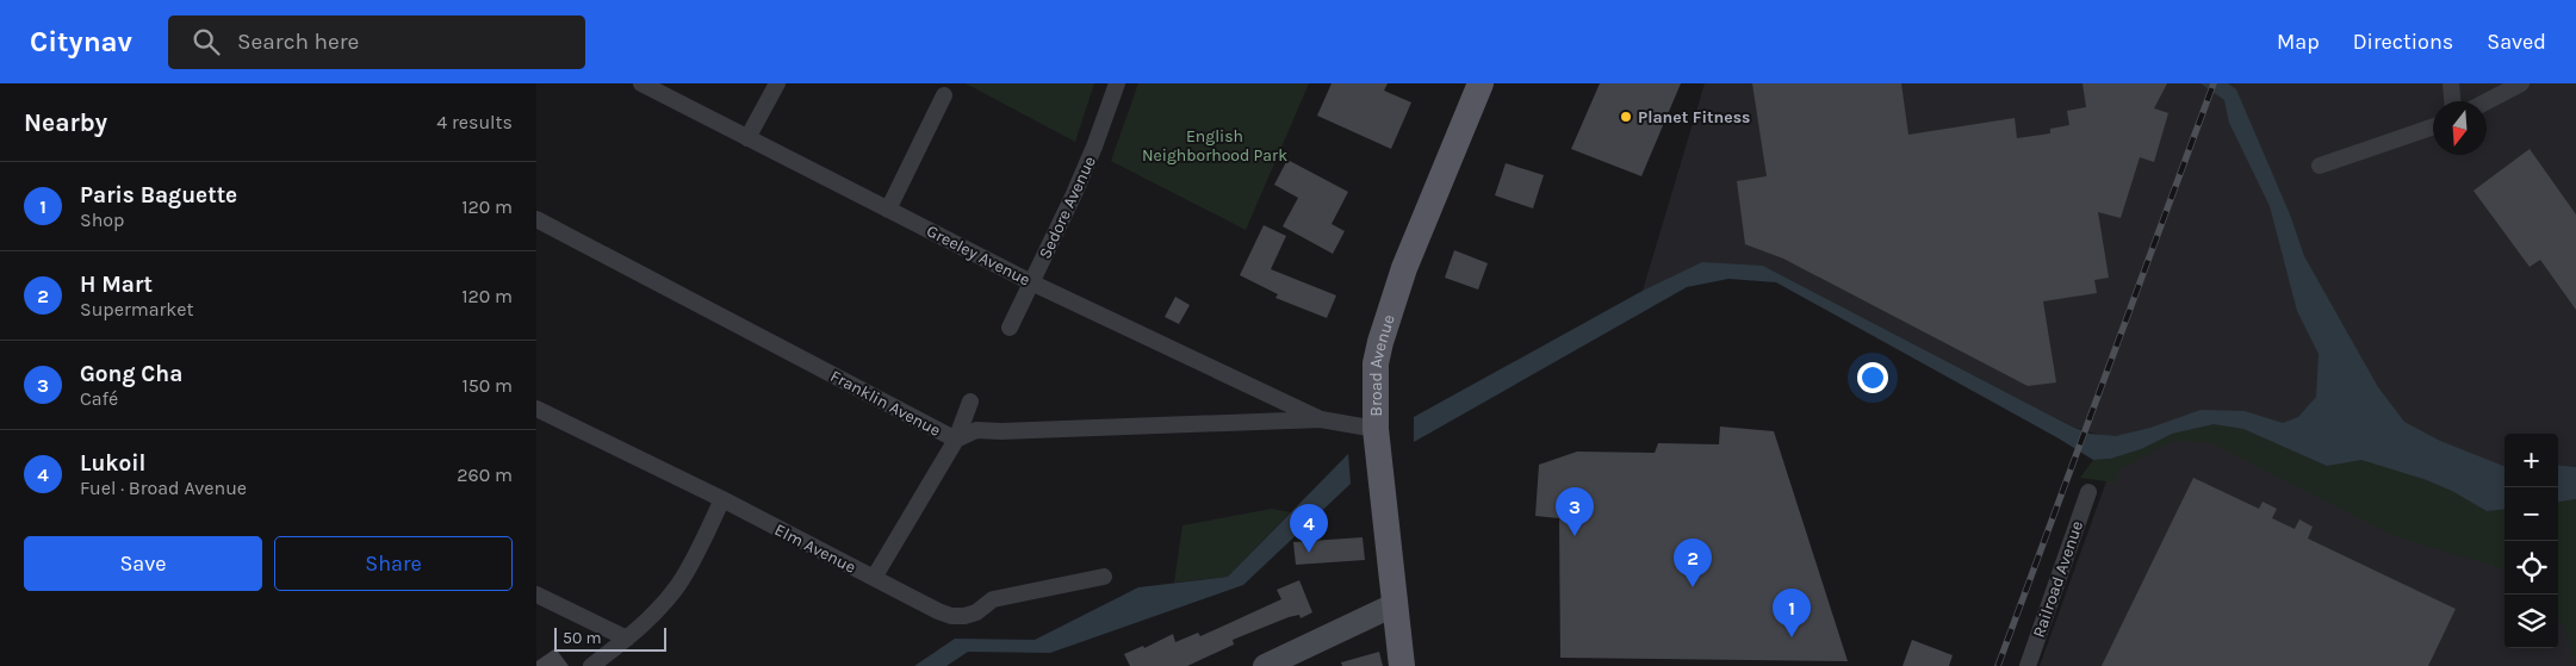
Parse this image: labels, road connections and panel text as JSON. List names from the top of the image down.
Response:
{
  "streets": {
    "main road": ["Broad Avenue"],
    "street": [
      "Sedore Avenue",
      "Greeley Avenue",
      "Franklin Avenue",
      "Elm Avenue",
      "Railroad Avenue"
    ]
  },
  "crossings": [
    ["Sedore Avenue", "Greeley Avenue"],
    ["Greeley Avenue", "Franklin Avenue"],
    ["Broad Avenue", "Franklin Avenue"]
  ],
  "parks": ["English Neighborhood Park"],
  "places": ["Planet Fitness"],
  "scale_bar": "50 m",
  "north": "bottom",
  "page": {
    "header": "Citynav",
    "search": "Search here",
    "nav": ["Map", "Directions", "Saved"],
    "heading": ["Nearby", "4 results"],
    "list": [
      {
        "mark": "1",
        "name": "Paris Baguette",
        "note": "Shop",
        "value": "120 m"
      },
      {
        "mark": "2",
        "name": "H Mart",
        "note": "Supermarket",
        "value": "120 m"
      },
      {
        "mark": "3",
        "name": "Gong Cha",
        "note": "Café",
        "value": "150 m"
      },
      {
        "mark": "4",
        "name": "Lukoil",
        "note": "Fuel · Broad Avenue",
        "value": "260 m"
      }
    ],
    "map_buttons": ["+", "−"],
    "pins": [
      "3",
      "4",
      "2",
      "1"
    ],
    "buttons": ["Save", "Share"],
    "scale": "50 m"
  }
}
